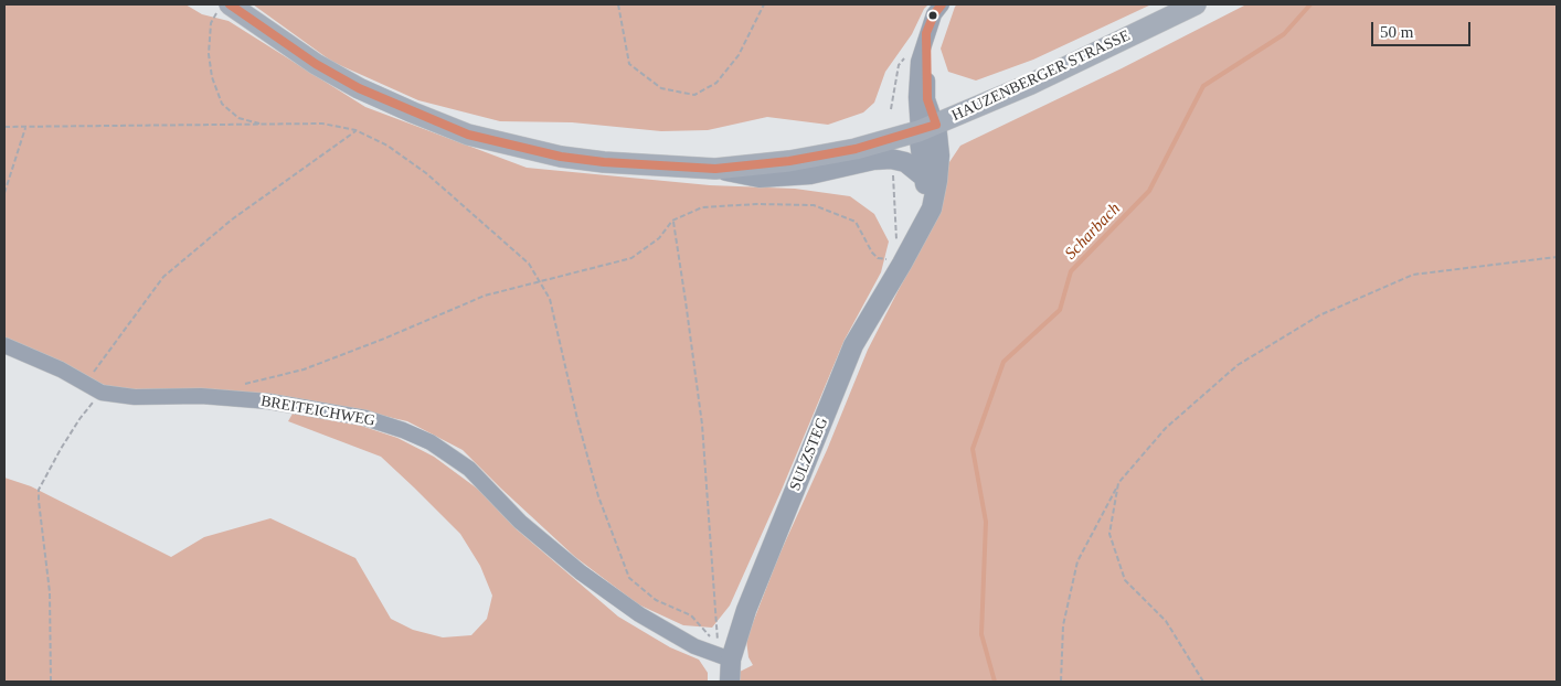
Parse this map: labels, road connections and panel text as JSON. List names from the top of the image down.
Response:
{
  "streets": {
    "main road": ["HAUZENBERGER STRASSE"],
    "street": ["BREITEICHWEG", "SULZSTEG"]
  },
  "crossings": [
    ["HAUZENBERGER STRASSE", "SULZSTEG"],
    ["BREITEICHWEG", "SULZSTEG"]
  ],
  "water": ["Scharbach"],
  "scale_bar": "50 m"
}
